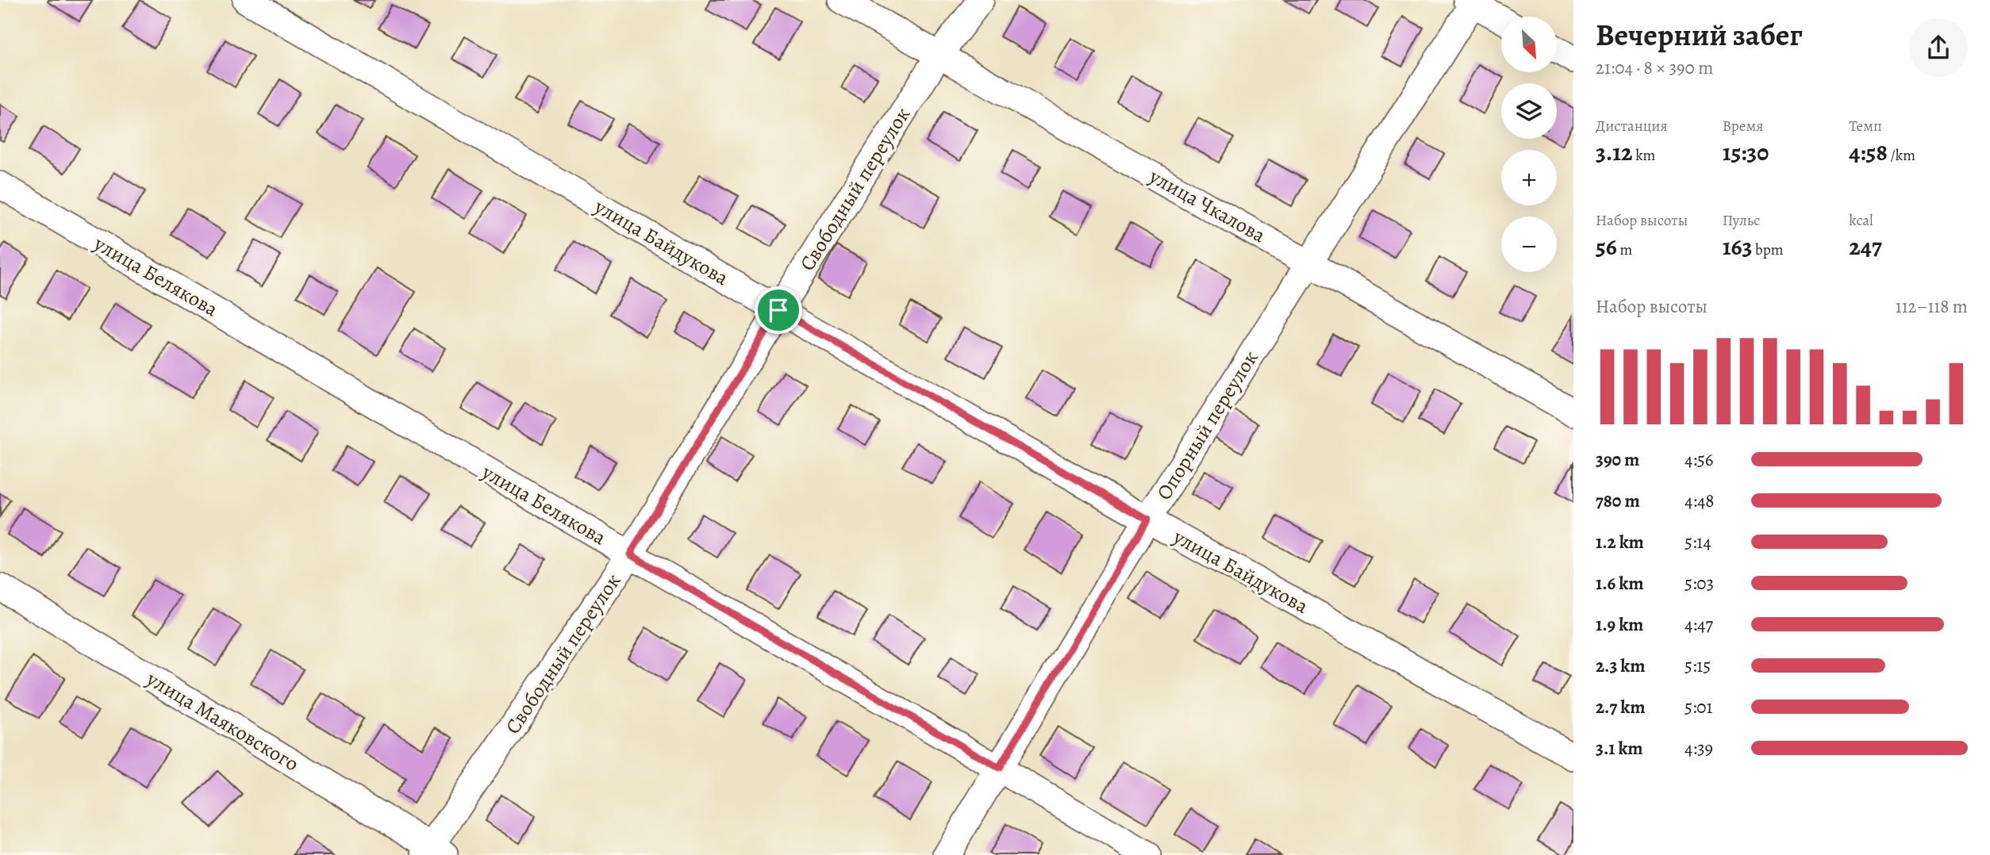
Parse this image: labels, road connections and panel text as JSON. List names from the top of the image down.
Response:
{
  "streets": {
    "street": [
      "Свободный переулок",
      "улица Чкалова",
      "улица Байдукова",
      "улица Белякова",
      "Опорный переулок",
      "улица Маяковского"
    ]
  },
  "crossings": [
    ["Свободный переулок", "улица Чкалова"],
    ["Свободный переулок", "улица Байдукова"],
    ["Свободный переулок", "улица Белякова"],
    ["Свободный переулок", "улица Маяковского"],
    ["улица Чкалова", "Опорный переулок"],
    ["улица Байдукова", "Опорный переулок"],
    ["улица Белякова", "Опорный переулок"]
  ],
  "north": "bottom right",
  "page": {
    "heading": ["Вечерний забег", "21:04 · 8 × 390 m"],
    "map_buttons": ["+", "−"],
    "stats": [
      ["Дистанция", "3.12 km"],
      ["Время", "15:30"],
      ["Темп", "4:58 /km"],
      ["Набор высоты", "56 m"],
      ["Пульс", "163 bpm"],
      ["kcal", "247"]
    ],
    "chart": ["Набор высоты", "112–118 m"],
    "list": [
      {
        "name": "390 m",
        "note": "4:56"
      },
      {
        "name": "780 m",
        "note": "4:48"
      },
      {
        "name": "1.2 km",
        "note": "5:14"
      },
      {
        "name": "1.6 km",
        "note": "5:03"
      },
      {
        "name": "1.9 km",
        "note": "4:47"
      },
      {
        "name": "2.3 km",
        "note": "5:15"
      },
      {
        "name": "2.7 km",
        "note": "5:01"
      },
      {
        "name": "3.1 km",
        "note": "4:39"
      }
    ]
  }
}
